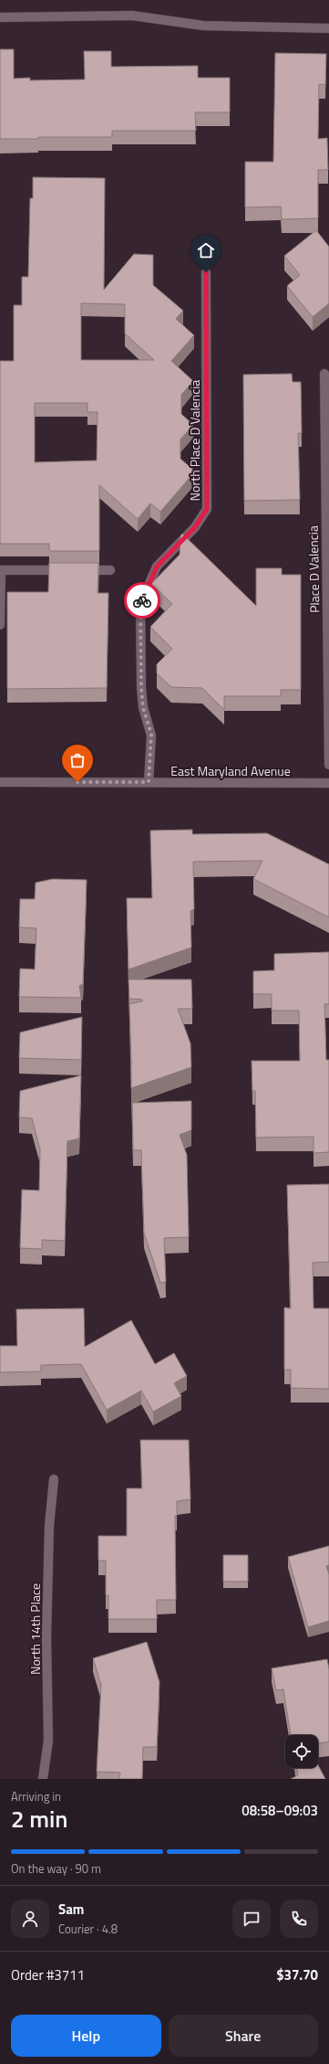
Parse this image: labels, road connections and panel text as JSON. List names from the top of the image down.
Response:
{
  "streets": {
    "street": [
      "North Place D Valencia",
      "Place D Valencia",
      "East Maryland Avenue",
      "North 14th Place"
    ]
  },
  "crossings": [
    ["North Place D Valencia", "East Maryland Avenue"]
  ],
  "page": {
    "heading": ["2 min", "Arriving in", "08:58–09:03"],
    "panel": [
      "Sam",
      "Courier · 4.8",
      "Order #3711",
      "$37.70"
    ],
    "bar": "On the way · 90 m",
    "buttons": ["Help", "Share"]
  }
}
